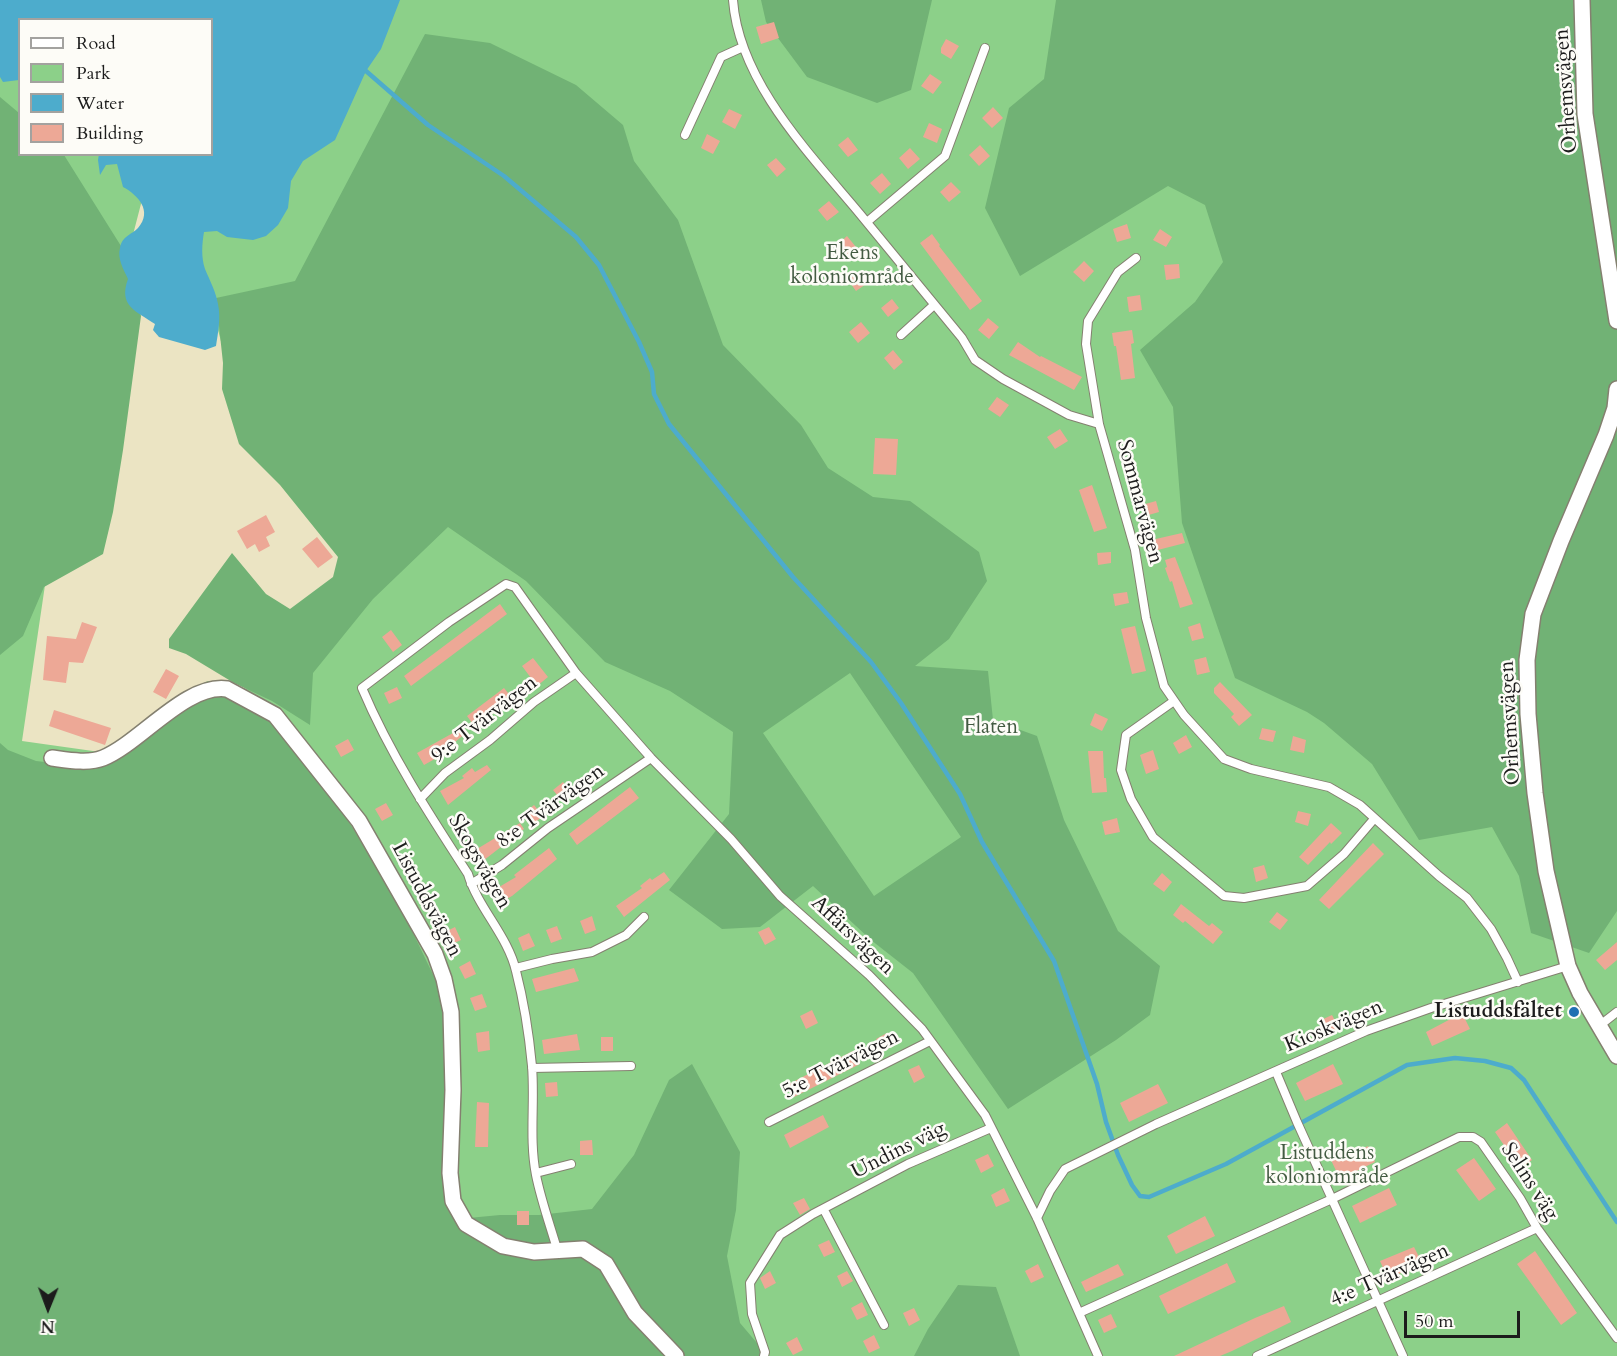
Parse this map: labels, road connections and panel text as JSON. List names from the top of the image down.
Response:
{
  "streets": {
    "street": ["Orhemsvägen", "Listuddsvägen"],
    "lane": [
      "Sommarvägen",
      "9:e Tvärvägen",
      "8:e Tvärvägen",
      "Skogsvägen",
      "Affärsvägen",
      "Kioskvägen",
      "5:e Tvärvägen",
      "Undins väg",
      "Selins väg",
      "4:e Tvärvägen"
    ]
  },
  "crossings": [
    ["Orhemsvägen", "Kioskvägen"],
    ["Sommarvägen", "Kioskvägen"],
    ["9:e Tvärvägen", "Skogsvägen"],
    ["9:e Tvärvägen", "Affärsvägen"],
    ["8:e Tvärvägen", "Skogsvägen"],
    ["8:e Tvärvägen", "Affärsvägen"],
    ["Skogsvägen", "Listuddsvägen"],
    ["Skogsvägen", "Affärsvägen"],
    ["Affärsvägen", "Kioskvägen"],
    ["Affärsvägen", "5:e Tvärvägen"],
    ["Affärsvägen", "Undins väg"],
    ["Affärsvägen", "Selins väg"],
    ["Selins väg", "4:e Tvärvägen"]
  ],
  "parks": ["Ekens koloniområde", "Flaten", "Listuddens koloniområde"],
  "places": ["Listuddsfältet"],
  "legend": [
    "Road",
    "Park",
    "Water",
    "Building"
  ],
  "scale_bar": "50 m",
  "north": "bottom"
}
